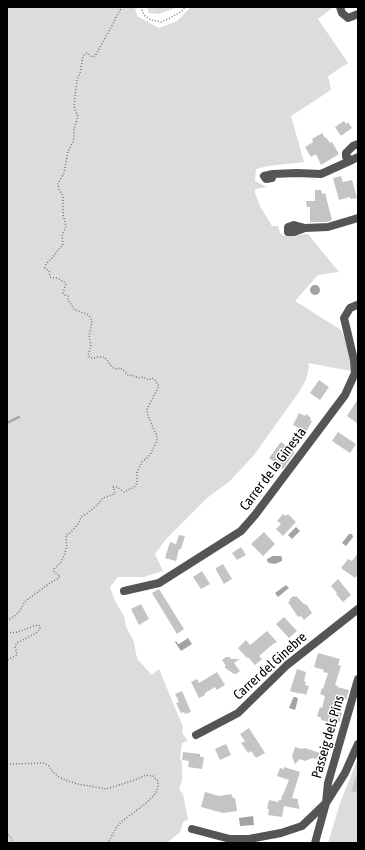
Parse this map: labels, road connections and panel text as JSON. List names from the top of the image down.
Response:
{
  "streets": {
    "street": ["Carrer de la Ginesta", "Carrer del Ginebre", "Passeig dels Pins"]
  }
}
